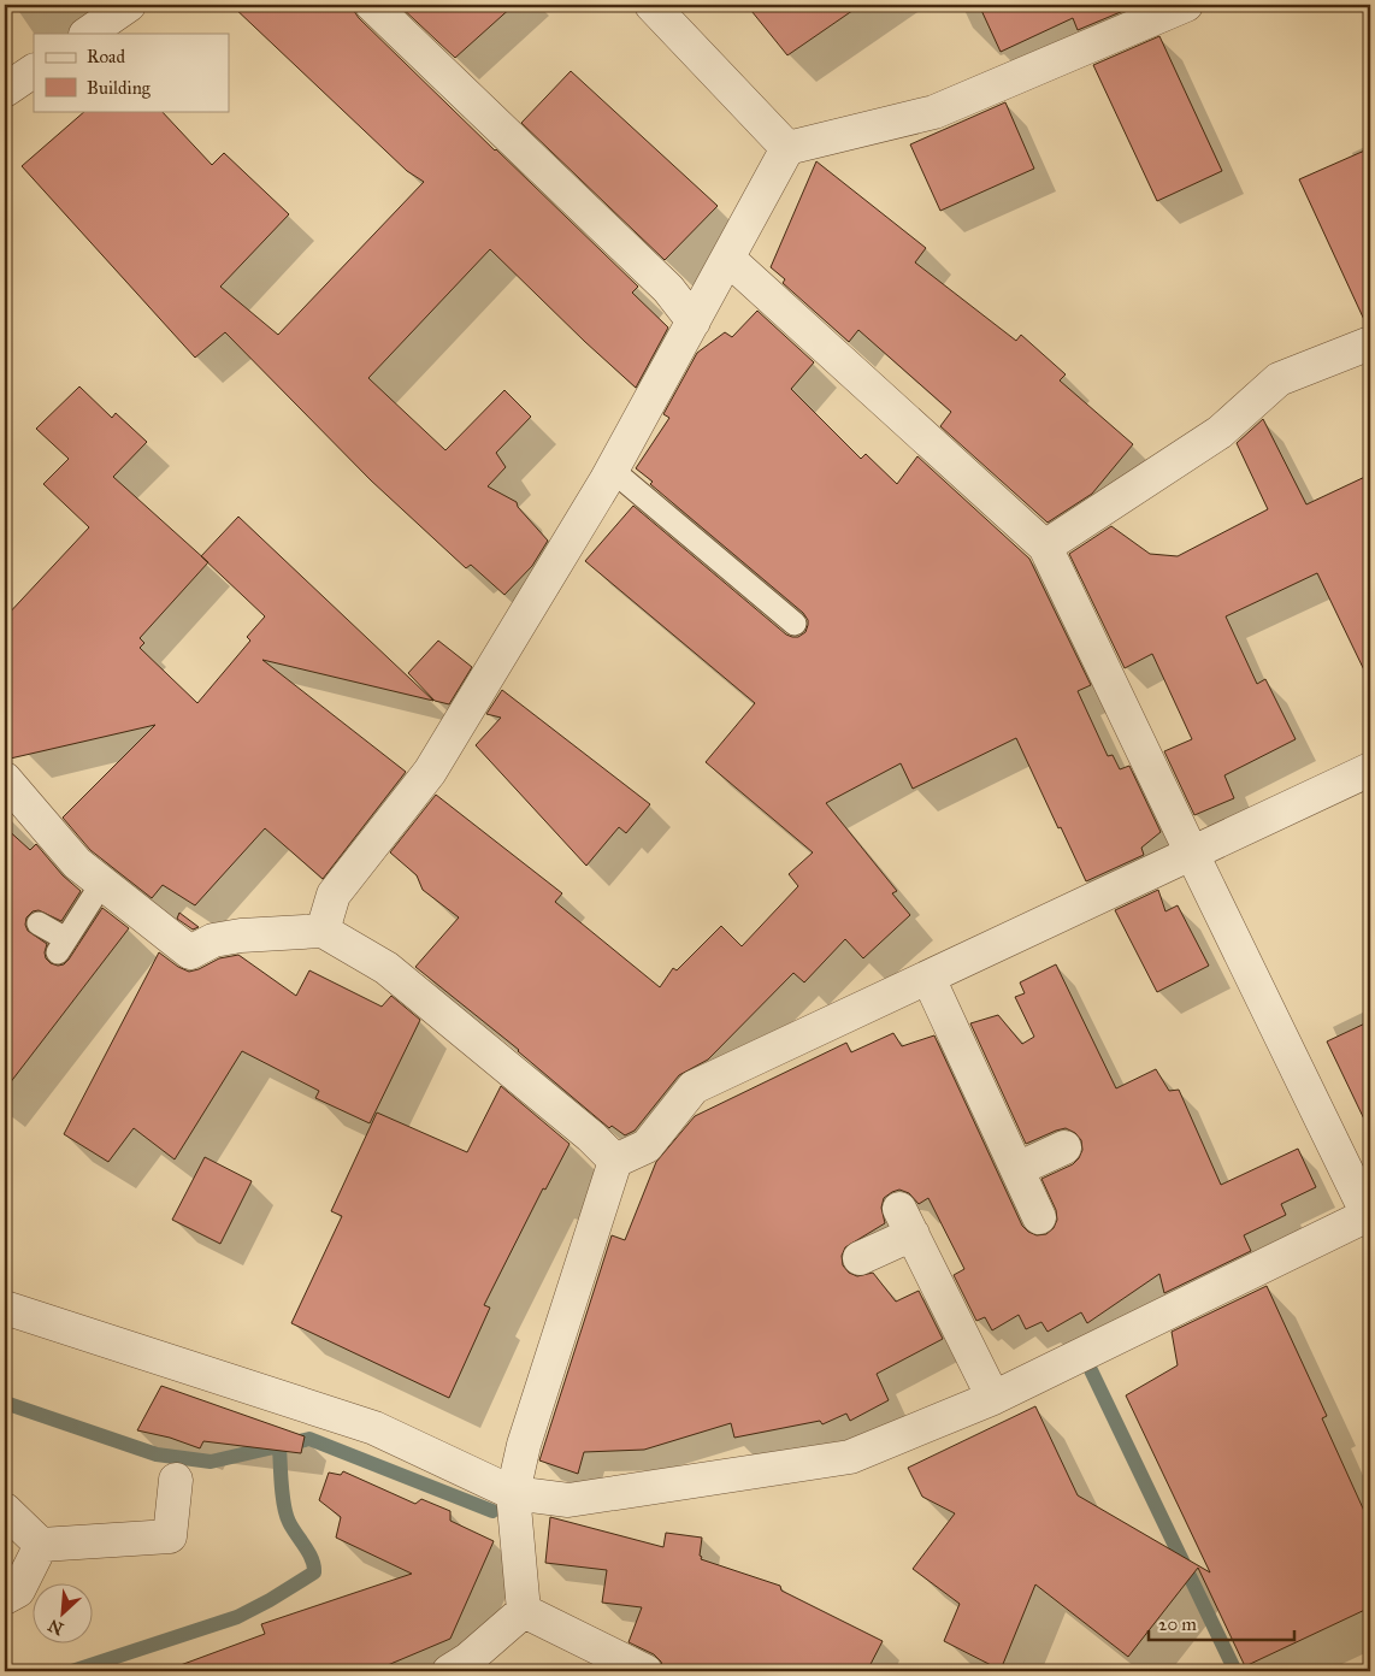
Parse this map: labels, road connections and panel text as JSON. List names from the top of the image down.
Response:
{
  "legend": ["Road", "Building"],
  "scale_bar": "20 m",
  "north": "bottom left"
}
